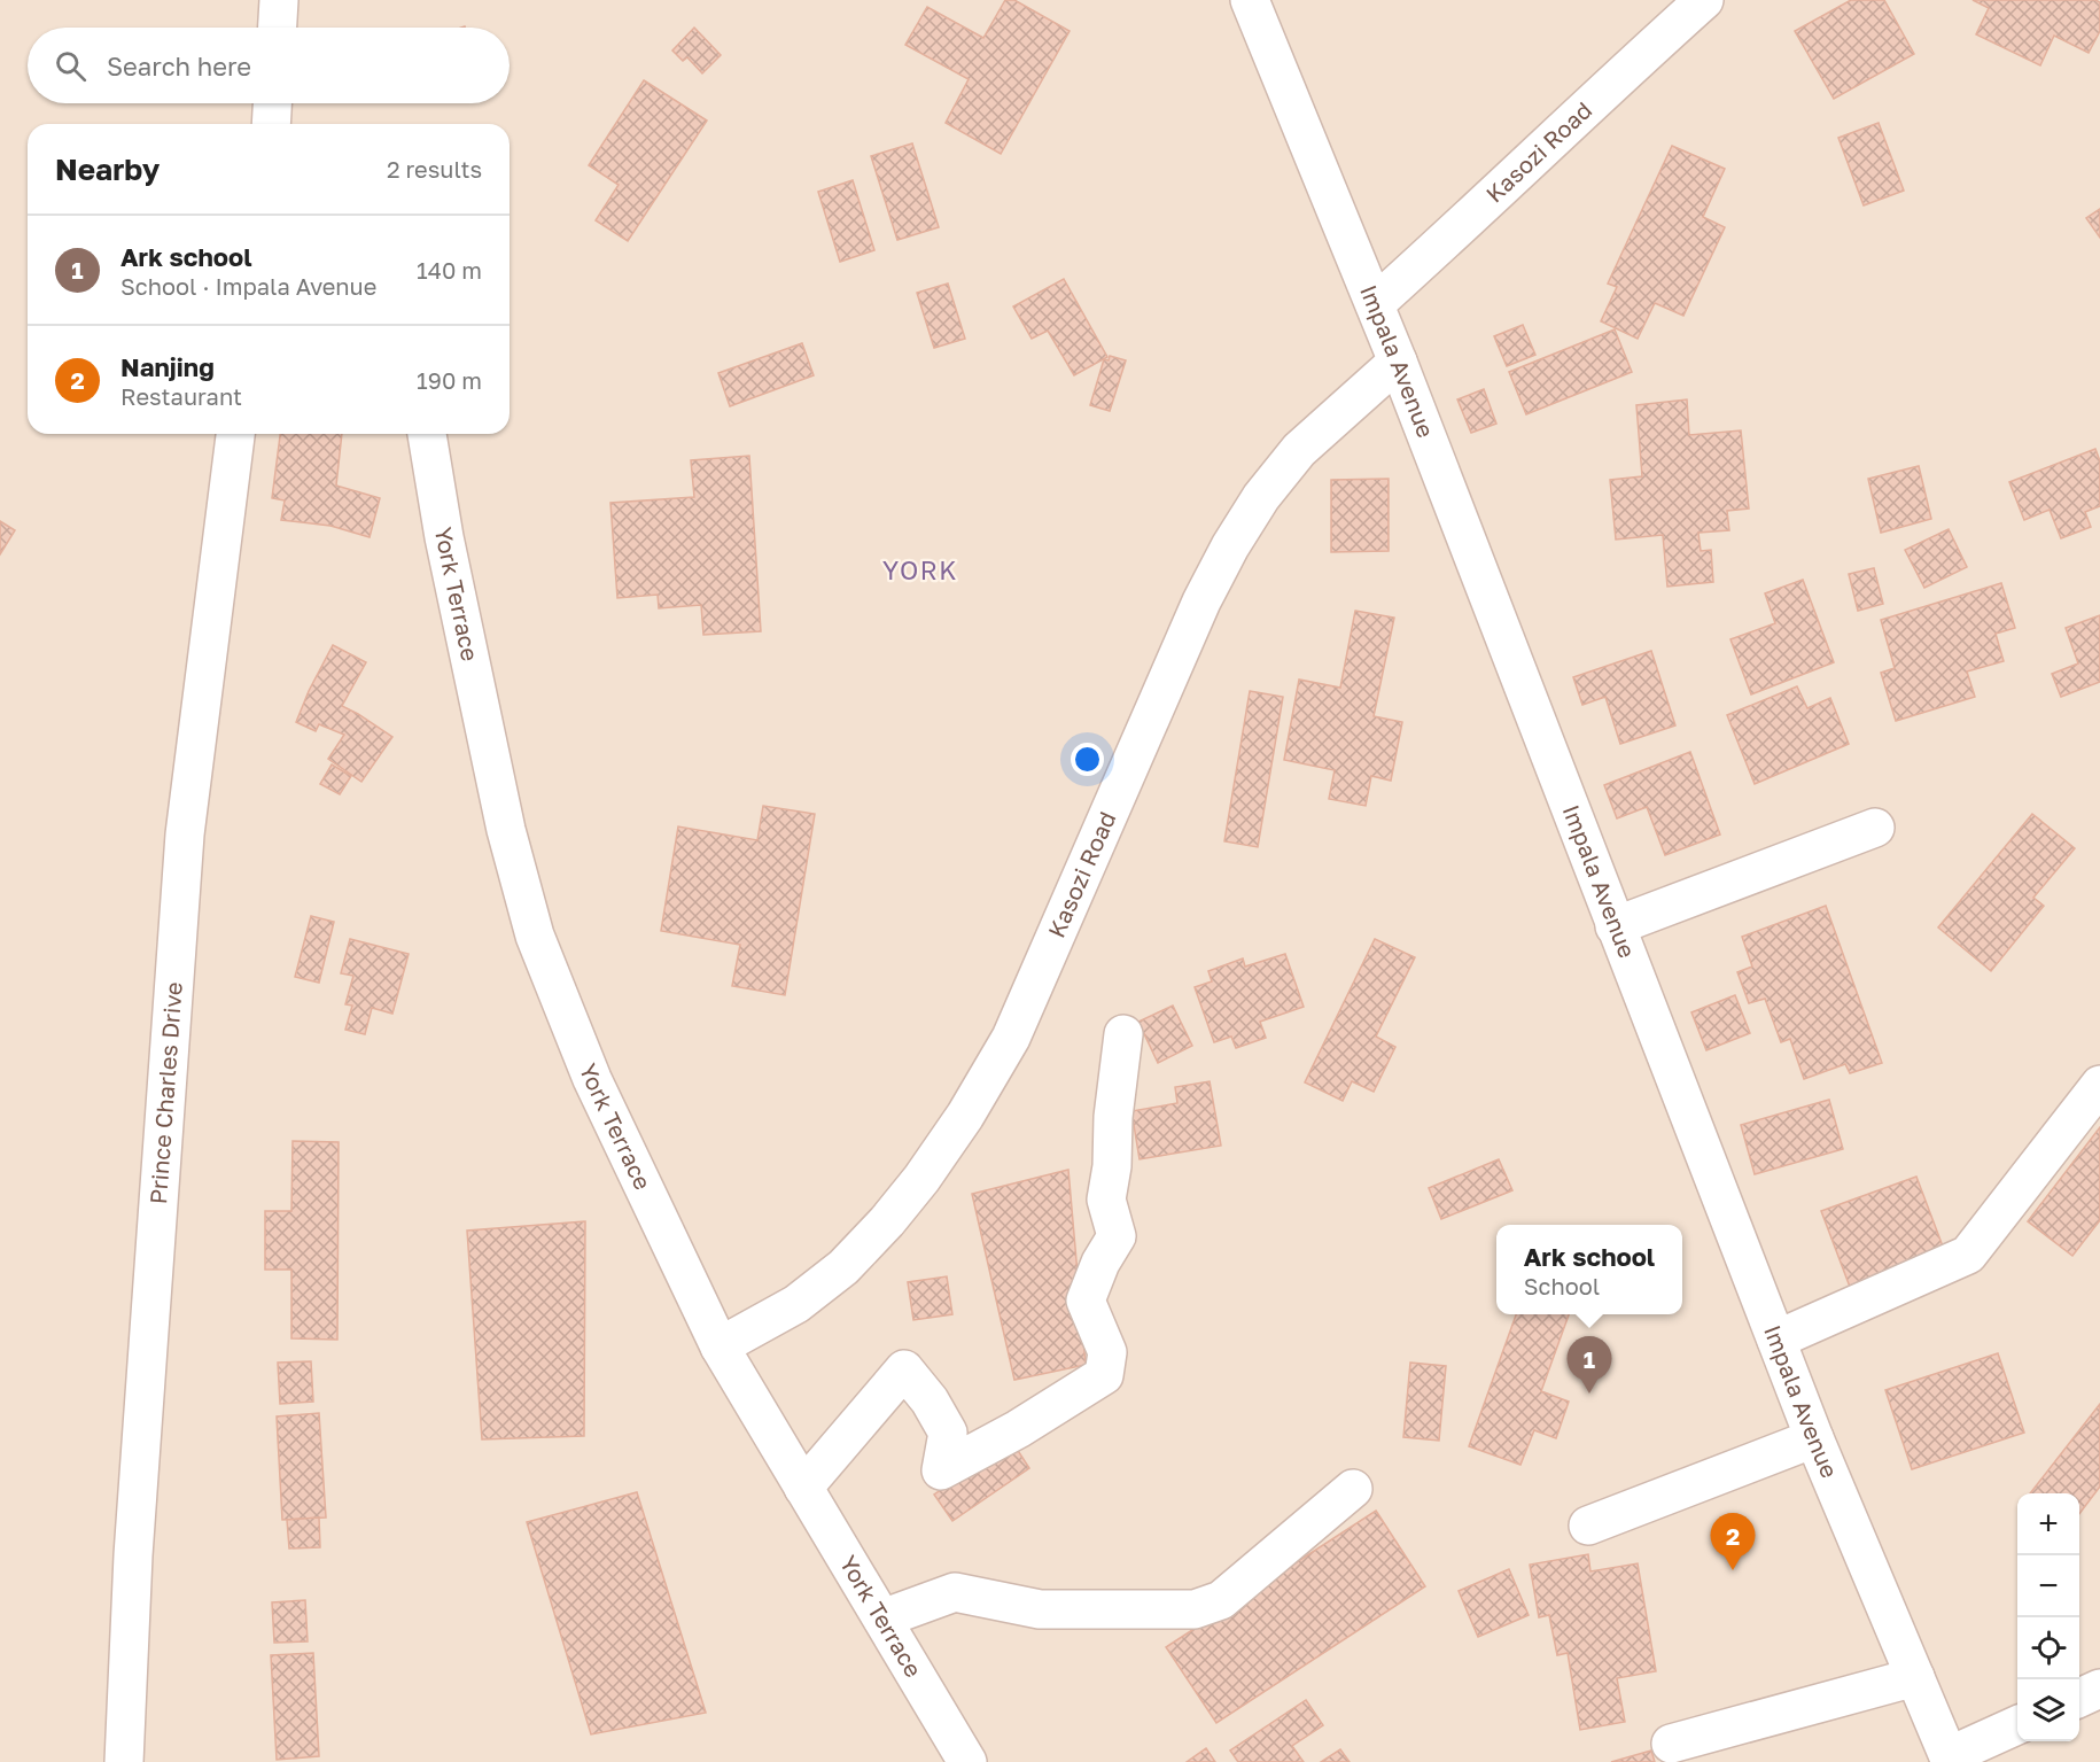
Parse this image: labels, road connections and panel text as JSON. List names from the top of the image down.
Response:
{
  "streets": {
    "street": [
      "Kasozi Road",
      "Impala Avenue",
      "York Terrace",
      "Prince Charles Drive"
    ]
  },
  "crossings": [
    ["Kasozi Road", "Impala Avenue"],
    ["Kasozi Road", "York Terrace"]
  ],
  "districts": ["YORK"],
  "page": {
    "search": "Search here",
    "heading": ["Nearby", "2 results"],
    "list": [
      {
        "mark": "1",
        "name": "Ark school",
        "note": "School · Impala Avenue",
        "value": "140 m"
      },
      {
        "mark": "2",
        "name": "Nanjing",
        "note": "Restaurant",
        "value": "190 m"
      }
    ],
    "popup": ["Ark school", "School"],
    "pins": ["1", "2"],
    "map_buttons": ["+", "−"]
  }
}
